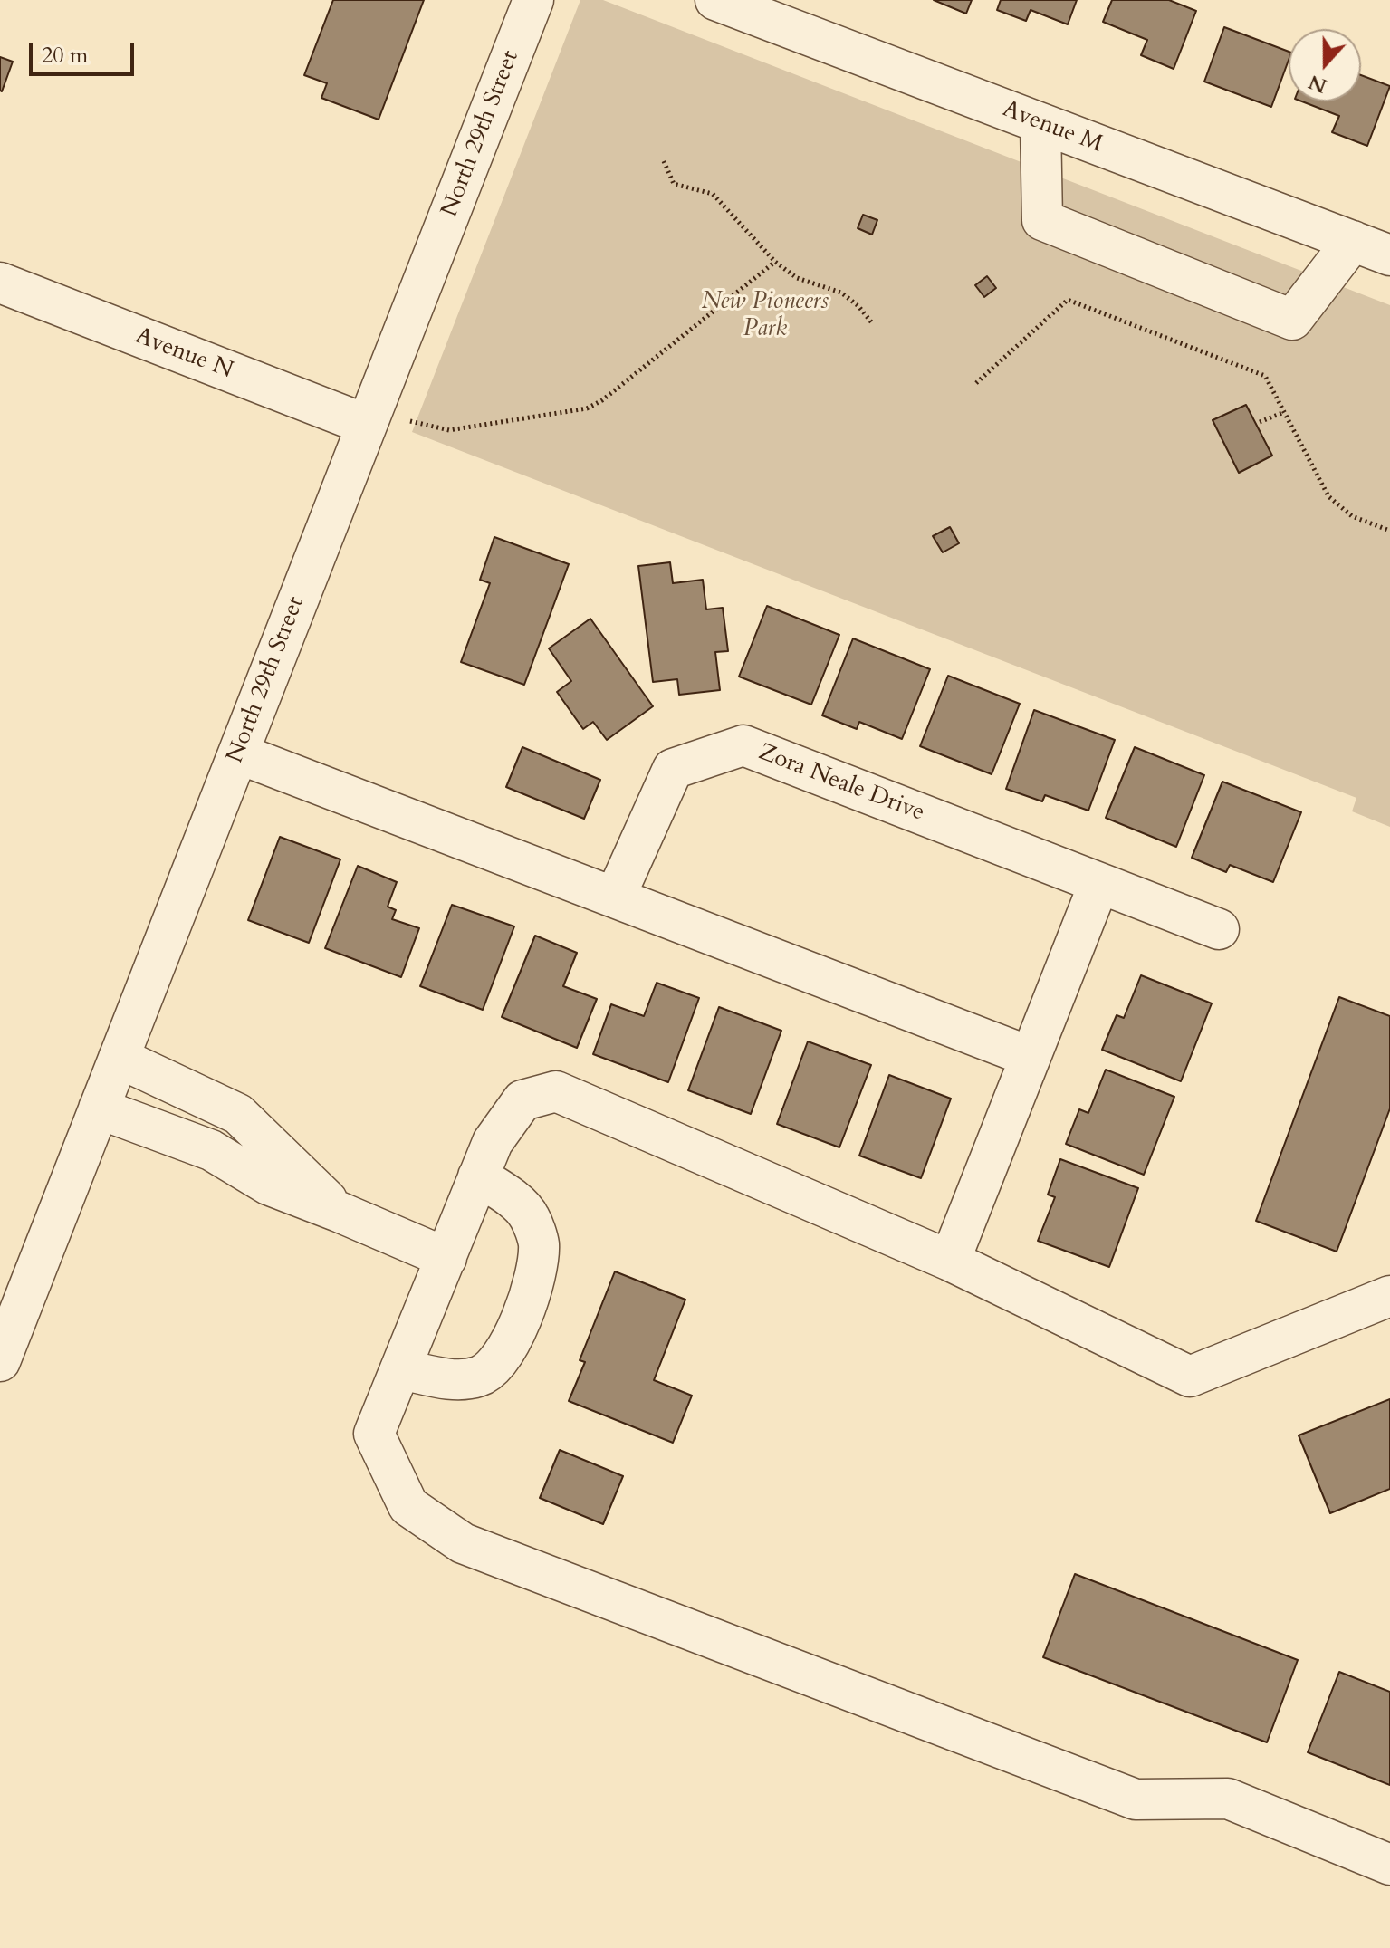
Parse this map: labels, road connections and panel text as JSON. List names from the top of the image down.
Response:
{
  "streets": {
    "street": [
      "Avenue M",
      "North 29th Street",
      "Avenue N",
      "Zora Neale Drive"
    ]
  },
  "crossings": [
    ["North 29th Street", "Avenue N"]
  ],
  "parks": ["New Pioneers Park"],
  "scale_bar": "20 m",
  "north": "bottom"
}
